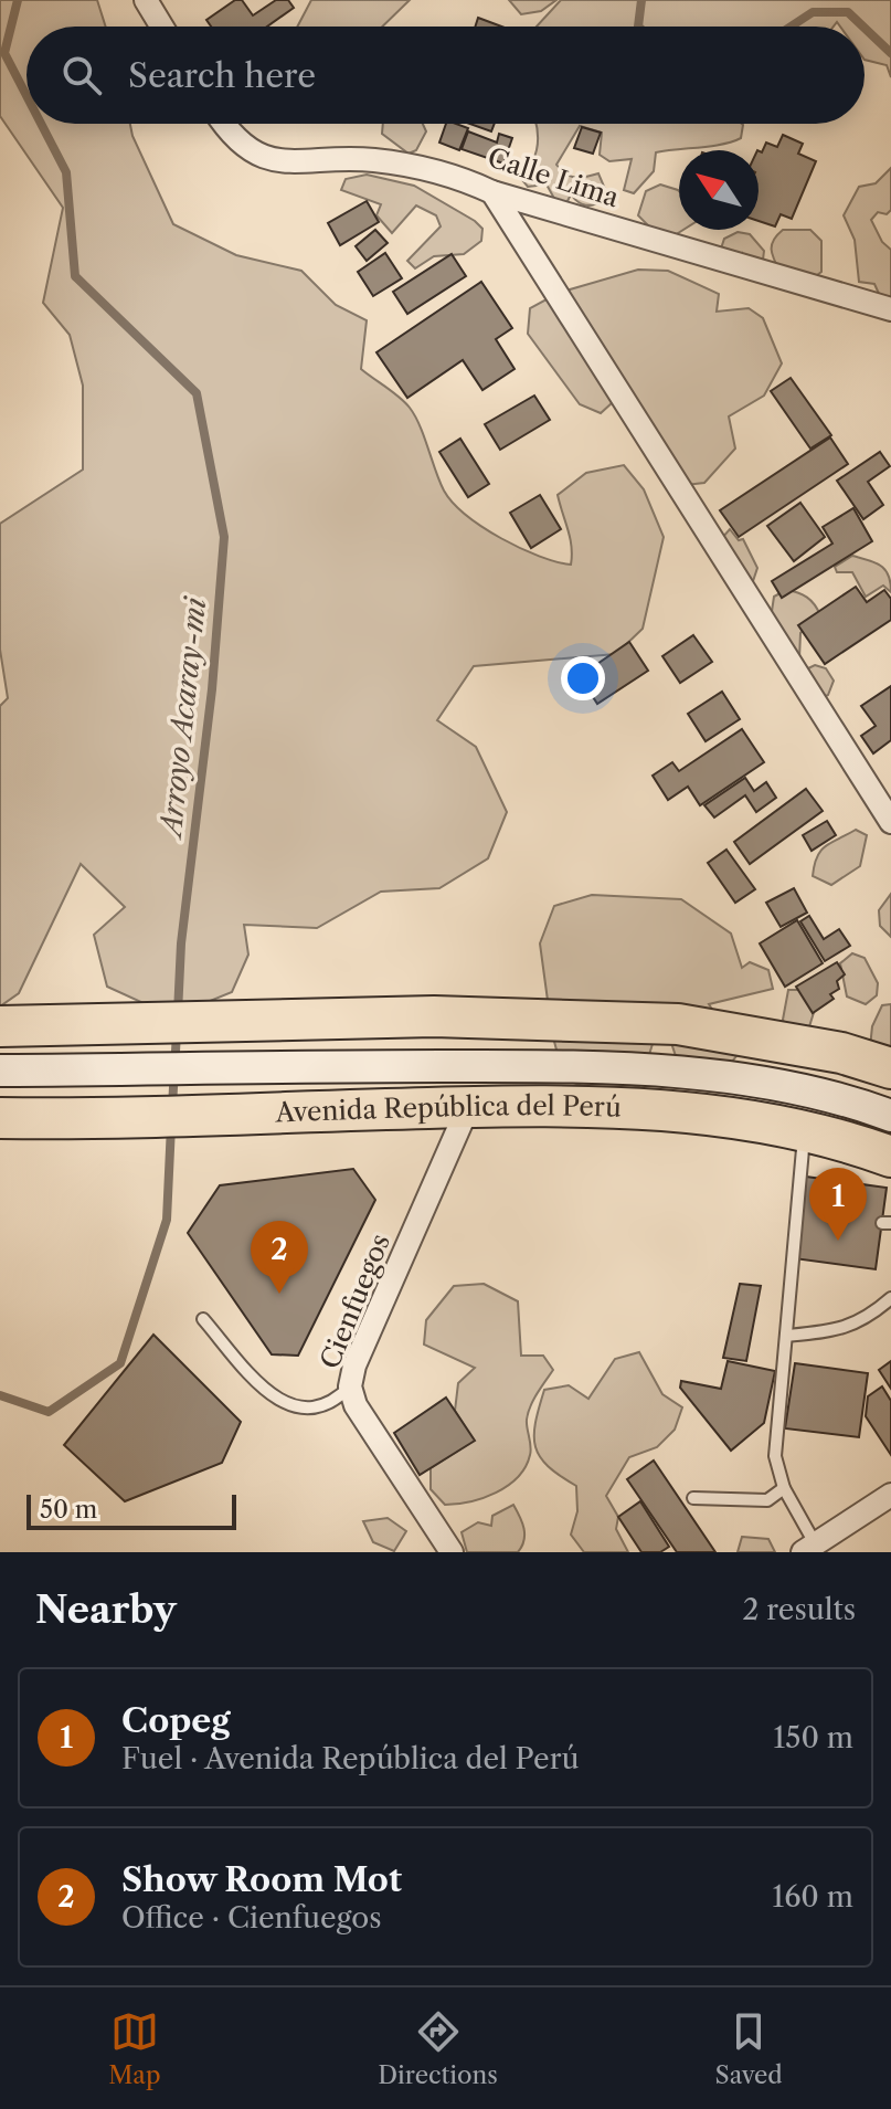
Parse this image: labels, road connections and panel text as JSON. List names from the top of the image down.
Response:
{
  "streets": {
    "highway": ["Avenida República del Perú"],
    "street": ["Calle Lima", "Cienfuegos"]
  },
  "crossings": [
    ["Avenida República del Perú", "Cienfuegos"]
  ],
  "water": ["Arroyo Acaray-mi"],
  "scale_bar": "50 m",
  "north": "top left",
  "page": {
    "search": "Search here",
    "pins": ["1", "2"],
    "scale": "50 m",
    "heading": ["Nearby", "2 results"],
    "list": [
      {
        "mark": "1",
        "name": "Copeg",
        "note": "Fuel · Avenida República del Perú",
        "value": "150 m"
      },
      {
        "mark": "2",
        "name": "Show Room Mot",
        "note": "Office · Cienfuegos",
        "value": "160 m"
      }
    ],
    "nav": ["Map", "Directions", "Saved"]
  }
}
